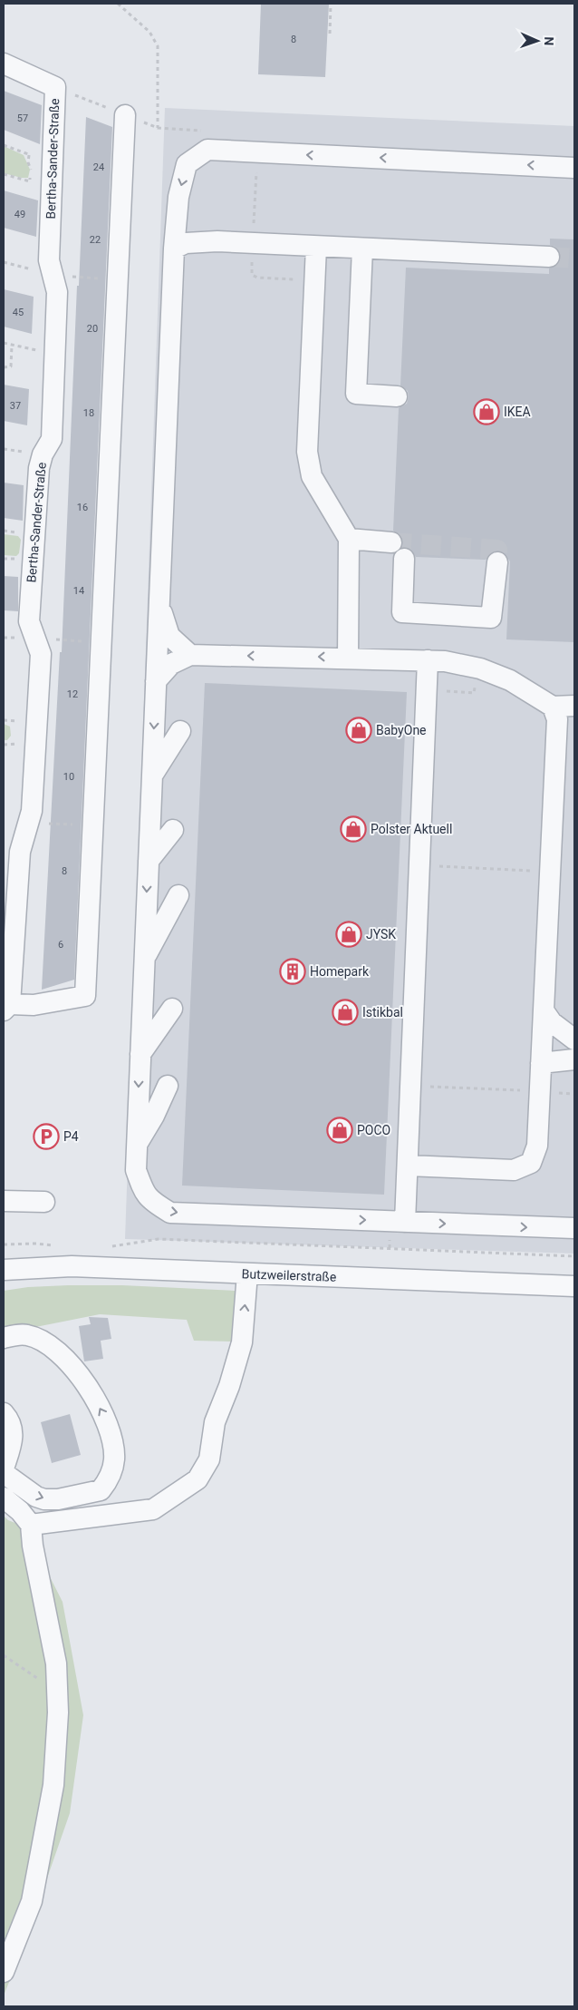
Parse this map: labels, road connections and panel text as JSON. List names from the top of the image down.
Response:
{
  "streets": {
    "street": ["Bertha-Sander-Straße", "Butzweilerstraße"]
  },
  "places": {
    "shop": [
      "IKEA",
      "BabyOne",
      "Polster Aktuell",
      "JYSK",
      "Istikbal",
      "POCO"
    ],
    "building": ["Homepark"],
    "parking": ["P4"]
  },
  "house_numbers": [
    "8",
    "57",
    "24",
    "49",
    "22",
    "45",
    "20",
    "37",
    "18",
    "16",
    "14",
    "12",
    "10",
    "8",
    "6"
  ],
  "north": "right"
}
